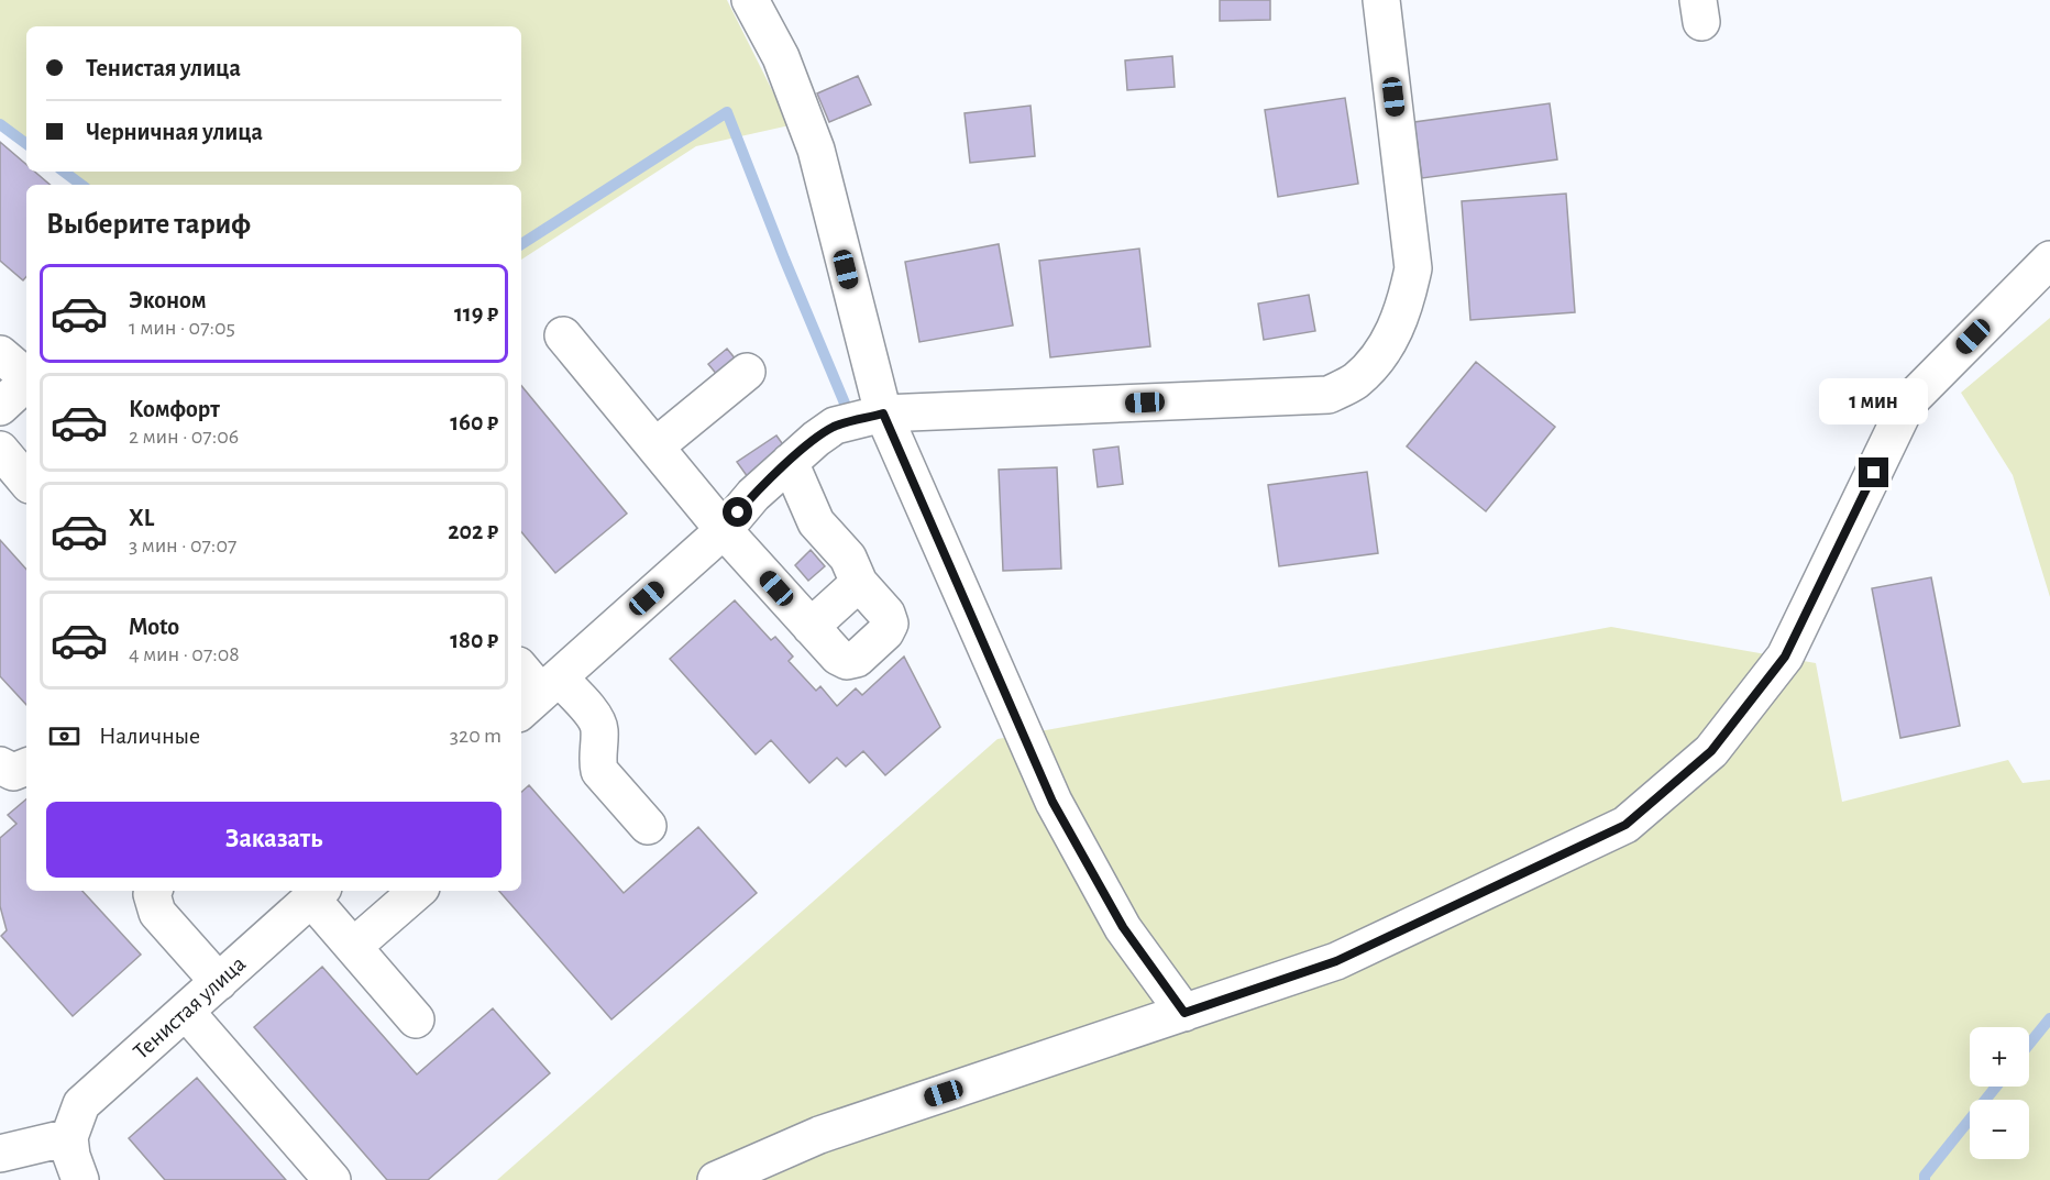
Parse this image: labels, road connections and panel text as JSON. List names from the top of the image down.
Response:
{
  "streets": {
    "street": ["Тенистая улица"]
  },
  "page": {
    "banner": ["Тенистая улица", "Черничная улица"],
    "heading": "Выберите тариф",
    "list": [
      {
        "name": "Эконом",
        "note": "1 мин · 07:05",
        "value": "119 ₽"
      },
      {
        "name": "Комфорт",
        "note": "2 мин · 07:06",
        "value": "160 ₽"
      },
      {
        "name": "XL",
        "note": "3 мин · 07:07",
        "value": "202 ₽"
      },
      {
        "name": "Moto",
        "note": "4 мин · 07:08",
        "value": "180 ₽"
      }
    ],
    "bubble": "1 мин",
    "pay": ["Наличные", "320 m"],
    "buttons": "Заказать",
    "map_buttons": ["+", "−"]
  }
}
